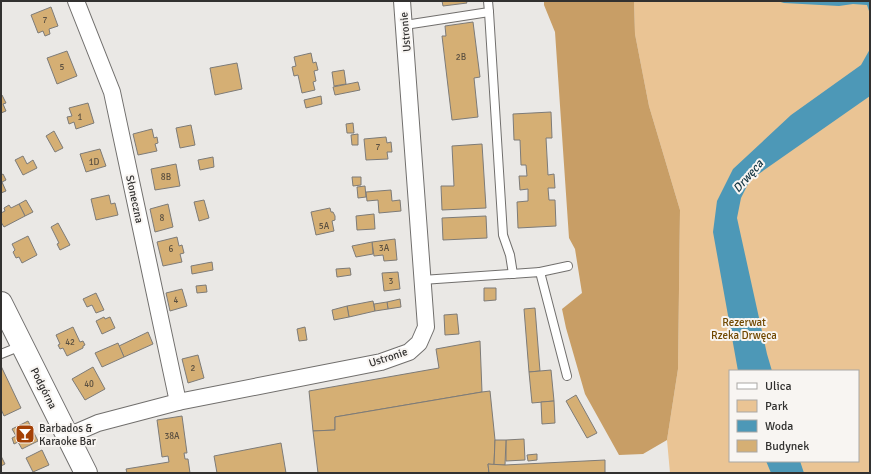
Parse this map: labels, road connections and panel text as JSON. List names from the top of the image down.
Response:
{
  "streets": {
    "main road": ["Podgórna"],
    "street": ["Ustronie", "Słoneczna"]
  },
  "crossings": [
    ["Ustronie", "Słoneczna"],
    ["Ustronie", "Podgórna"]
  ],
  "water": ["Drwęca"],
  "parks": ["Rezerwat Rzeka Drwęca"],
  "places": {
    "bar": ["Barbados & Karaoke Bar"]
  },
  "house_numbers": [
    "7",
    "2B",
    "5",
    "1",
    "7",
    "1D",
    "8B",
    "8",
    "5A",
    "3A",
    "6",
    "3",
    "4",
    "42",
    "2",
    "40",
    "38A"
  ],
  "legend": [
    "Ulica",
    "Park",
    "Woda",
    "Budynek"
  ]
}
